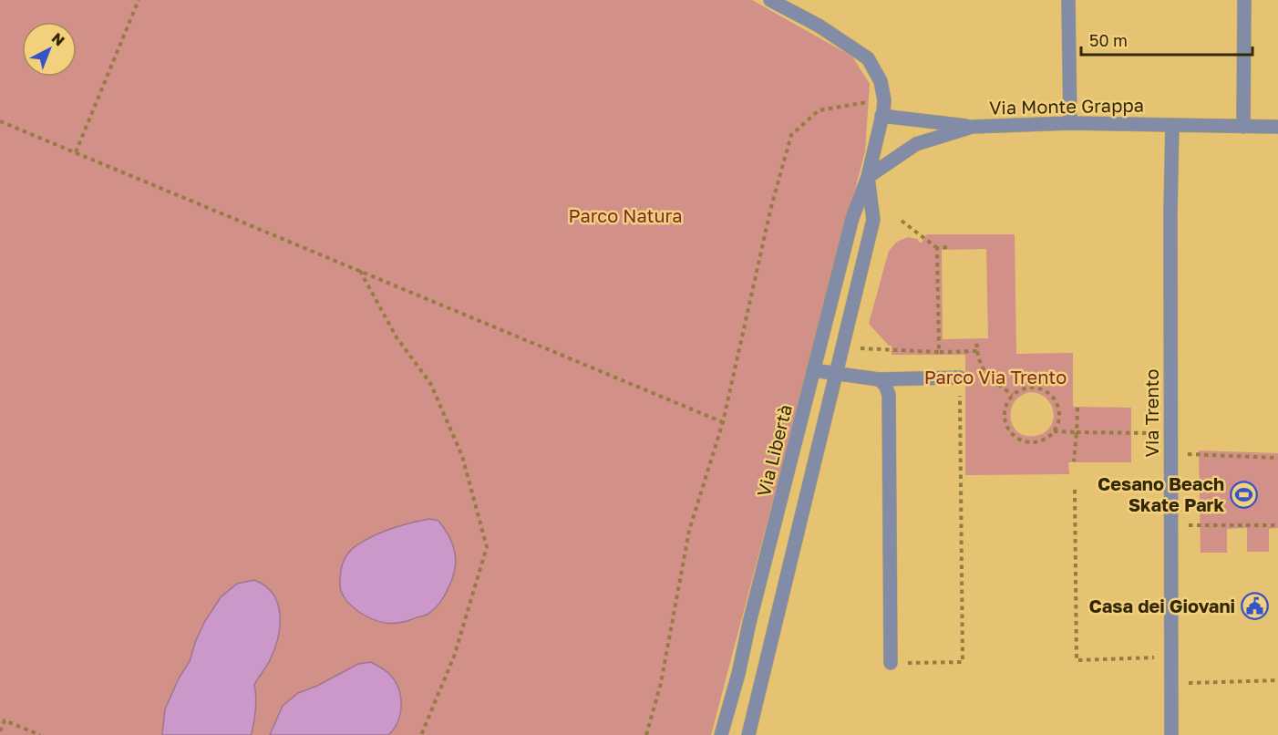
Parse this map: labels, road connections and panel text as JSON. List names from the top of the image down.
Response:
{
  "streets": {
    "street": ["Via Monte Grappa", "Via Trento", "Via Libertà"]
  },
  "crossings": [
    ["Via Monte Grappa", "Via Trento"],
    ["Via Monte Grappa", "Via Libertà"]
  ],
  "parks": ["Parco Natura", "Parco Via Trento"],
  "places": {
    "sports": ["Cesano Beach Skate Park"],
    "public building": ["Casa dei Giovani"]
  },
  "scale_bar": "50 m",
  "north": "top right"
}
